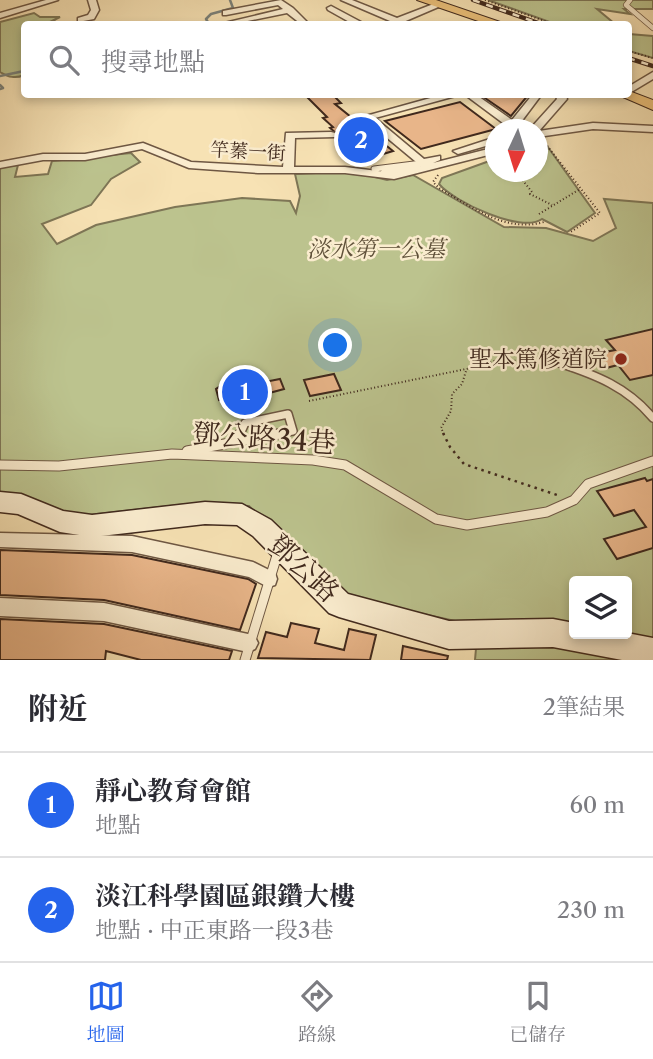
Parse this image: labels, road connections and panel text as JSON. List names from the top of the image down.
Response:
{
  "streets": {
    "street": ["竿蓁一街", "鄧公路"],
    "lane": ["鄧公路34巷"]
  },
  "parks": ["淡水第一公墓"],
  "places": ["聖本篤修道院"],
  "north": "bottom",
  "page": {
    "search": "搜尋地點",
    "pins": ["2", "1"],
    "heading": ["附近", "2筆結果"],
    "list": [
      {
        "mark": "1",
        "name": "靜心教育會館",
        "note": "地點",
        "value": "60 m"
      },
      {
        "mark": "2",
        "name": "淡江科學園區銀鑽大樓",
        "note": "地點 · 中正東路一段3巷",
        "value": "230 m"
      }
    ],
    "nav": ["地圖", "路線", "已儲存"]
  }
}
